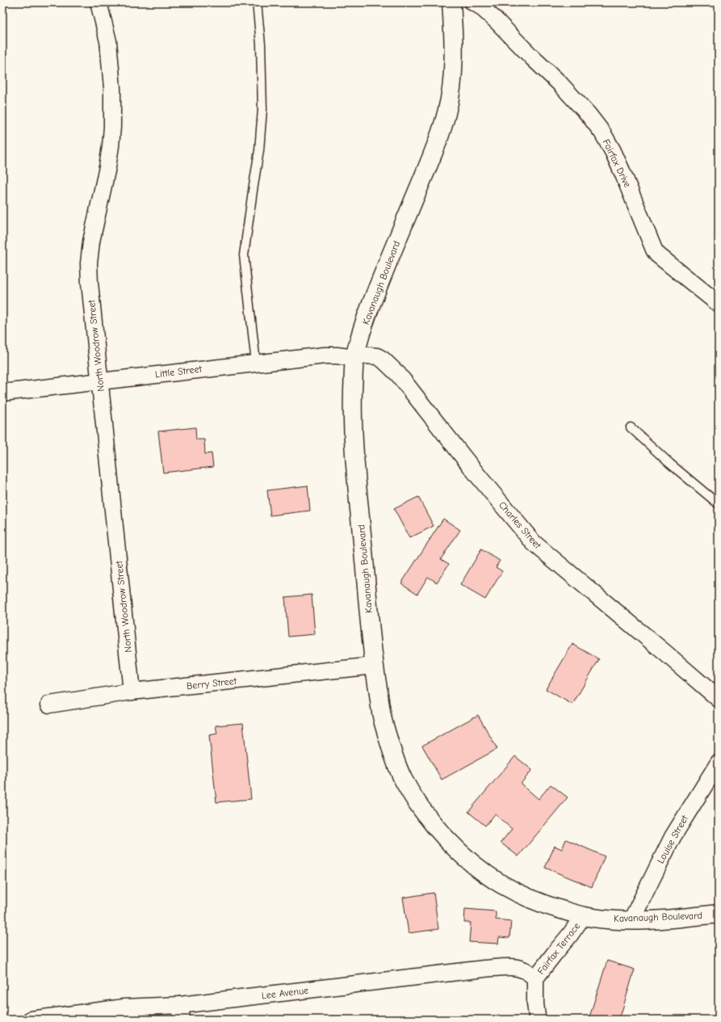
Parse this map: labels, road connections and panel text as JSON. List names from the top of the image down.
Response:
{
  "streets": {
    "street": [
      "Fairfax Drive",
      "Kavanaugh Boulevard",
      "North Woodrow Street",
      "Little Street",
      "Charles Street",
      "Berry Street",
      "Louise Street",
      "Fairfax Terrace",
      "Lee Avenue"
    ]
  },
  "crossings": [
    ["Kavanaugh Boulevard", "Little Street"],
    ["Kavanaugh Boulevard", "Charles Street"],
    ["Kavanaugh Boulevard", "Berry Street"],
    ["Kavanaugh Boulevard", "Louise Street"],
    ["Kavanaugh Boulevard", "Fairfax Terrace"],
    ["North Woodrow Street", "Little Street"],
    ["North Woodrow Street", "Berry Street"],
    ["Little Street", "Charles Street"],
    ["Fairfax Terrace", "Lee Avenue"]
  ]
}
